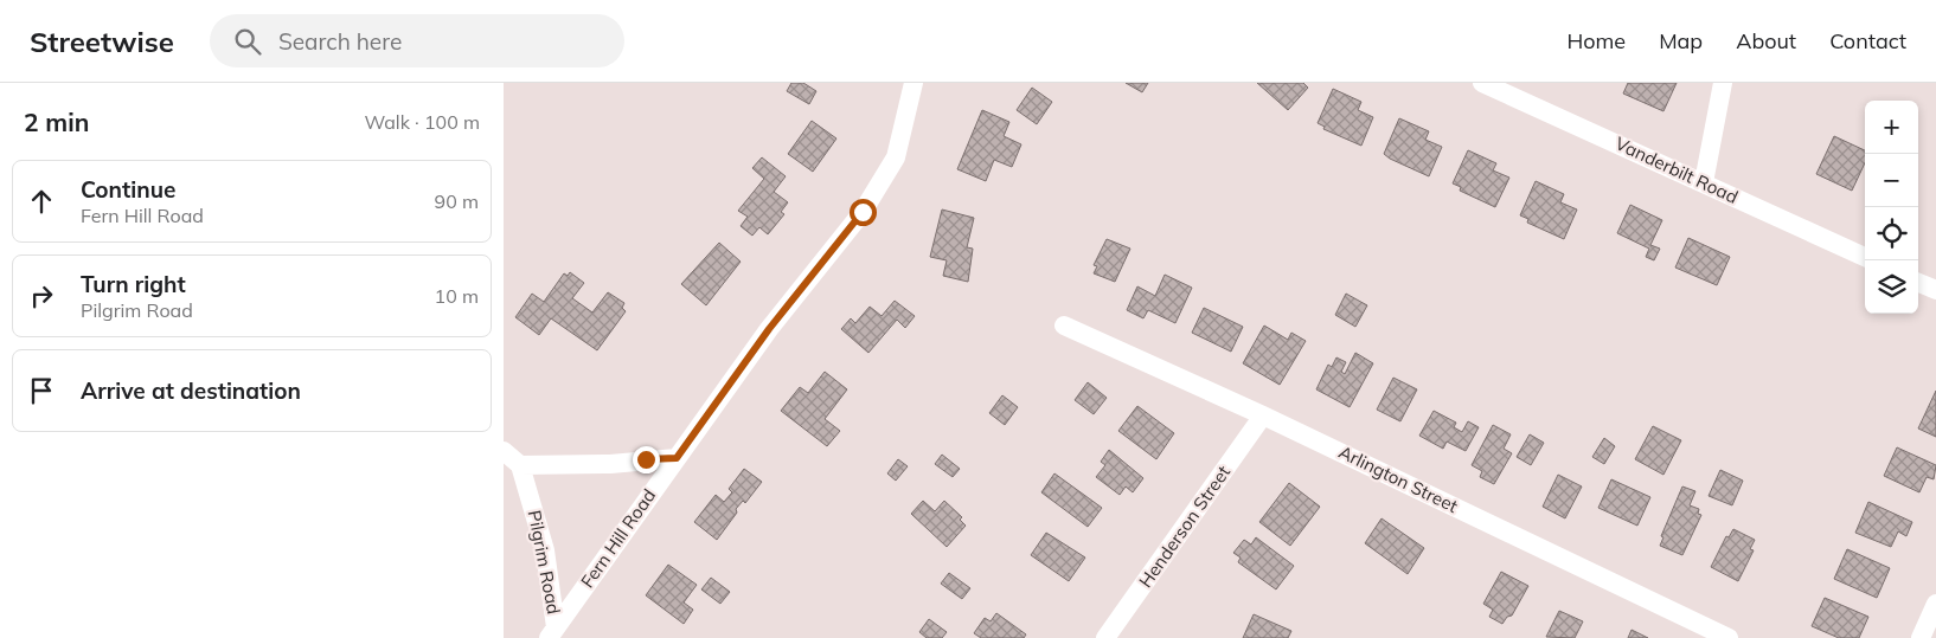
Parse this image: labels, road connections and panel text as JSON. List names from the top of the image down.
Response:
{
  "streets": {
    "street": [
      "Vanderbilt Road",
      "Arlington Street",
      "Henderson Street",
      "Fern Hill Road",
      "Pilgrim Road"
    ]
  },
  "crossings": [
    ["Arlington Street", "Henderson Street"],
    ["Fern Hill Road", "Pilgrim Road"]
  ],
  "page": {
    "header": "Streetwise",
    "search": "Search here",
    "nav": [
      "Home",
      "Map",
      "About",
      "Contact"
    ],
    "heading": ["2 min", "Walk · 100 m"],
    "map_buttons": ["+", "−"],
    "list": [
      ["Continue", "Fern Hill Road", "90 m"],
      ["Turn right", "Pilgrim Road", "10 m"],
      "Arrive at destination"
    ]
  }
}
